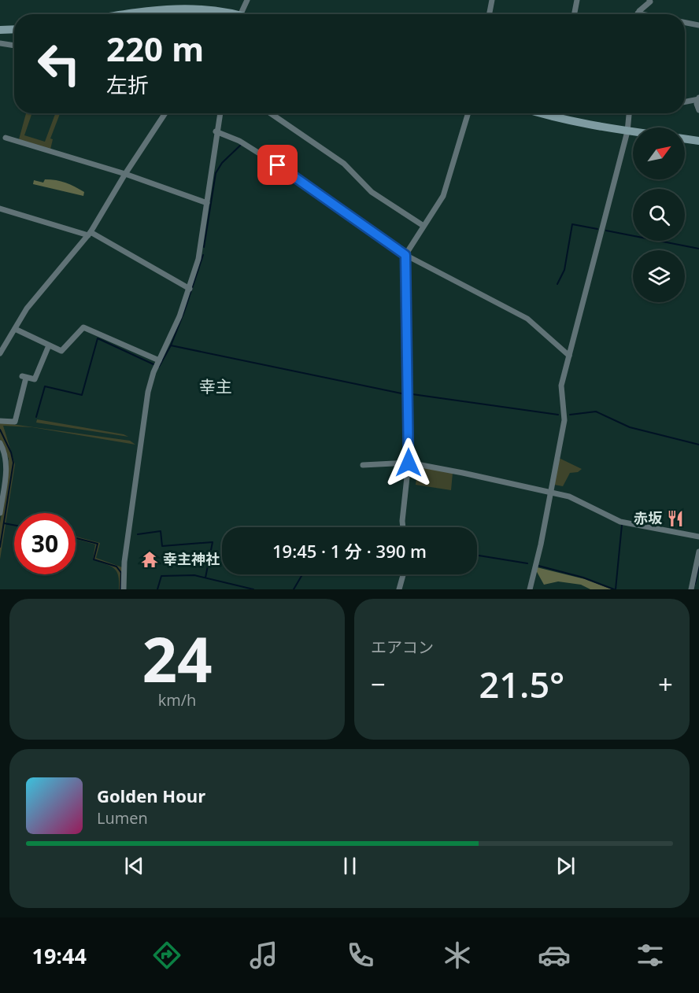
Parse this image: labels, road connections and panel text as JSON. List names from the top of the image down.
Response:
{
  "districts": ["幸主"],
  "places": {
    "restaurant": ["赤坂"],
    "temple": ["幸主神社"]
  },
  "north": "top right",
  "page": {
    "turn": ["220 m", "左折"],
    "limit": "30",
    "trip": "19:45 · 1 分 · 390 m",
    "tile": [
      ["24", "km/h"],
      "エアコン"
    ],
    "heat": ["−", "21.5°", "+"],
    "song": ["Golden Hour", "Lumen"],
    "tabs": "19:44"
  }
}
